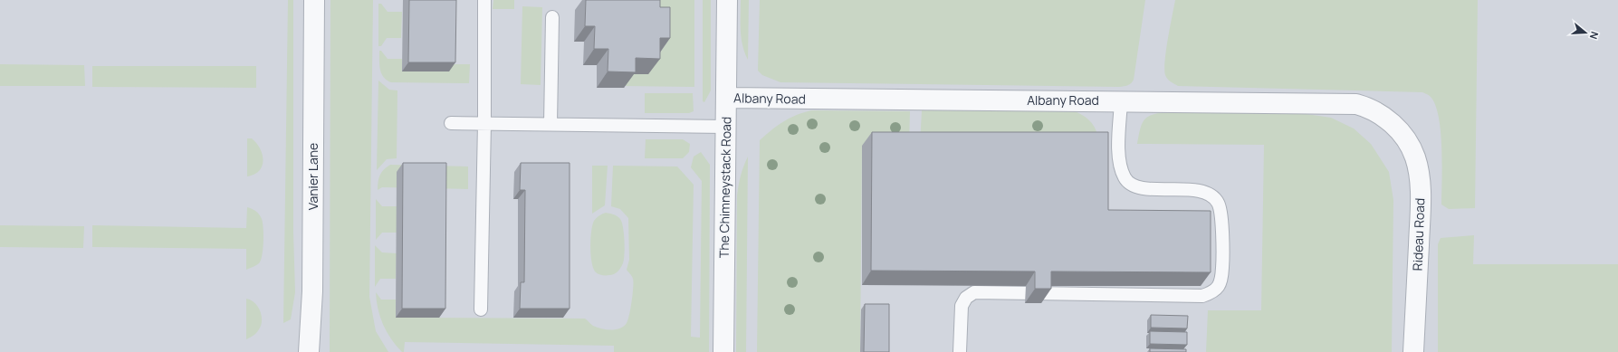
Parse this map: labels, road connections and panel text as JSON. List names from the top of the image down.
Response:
{
  "streets": {
    "street": [
      "Albany Road",
      "Vanier Lane",
      "The Chimneystack Road",
      "Rideau Road"
    ]
  },
  "crossings": [
    ["Albany Road", "The Chimneystack Road"],
    ["Albany Road", "Rideau Road"]
  ],
  "north": "right"
}
